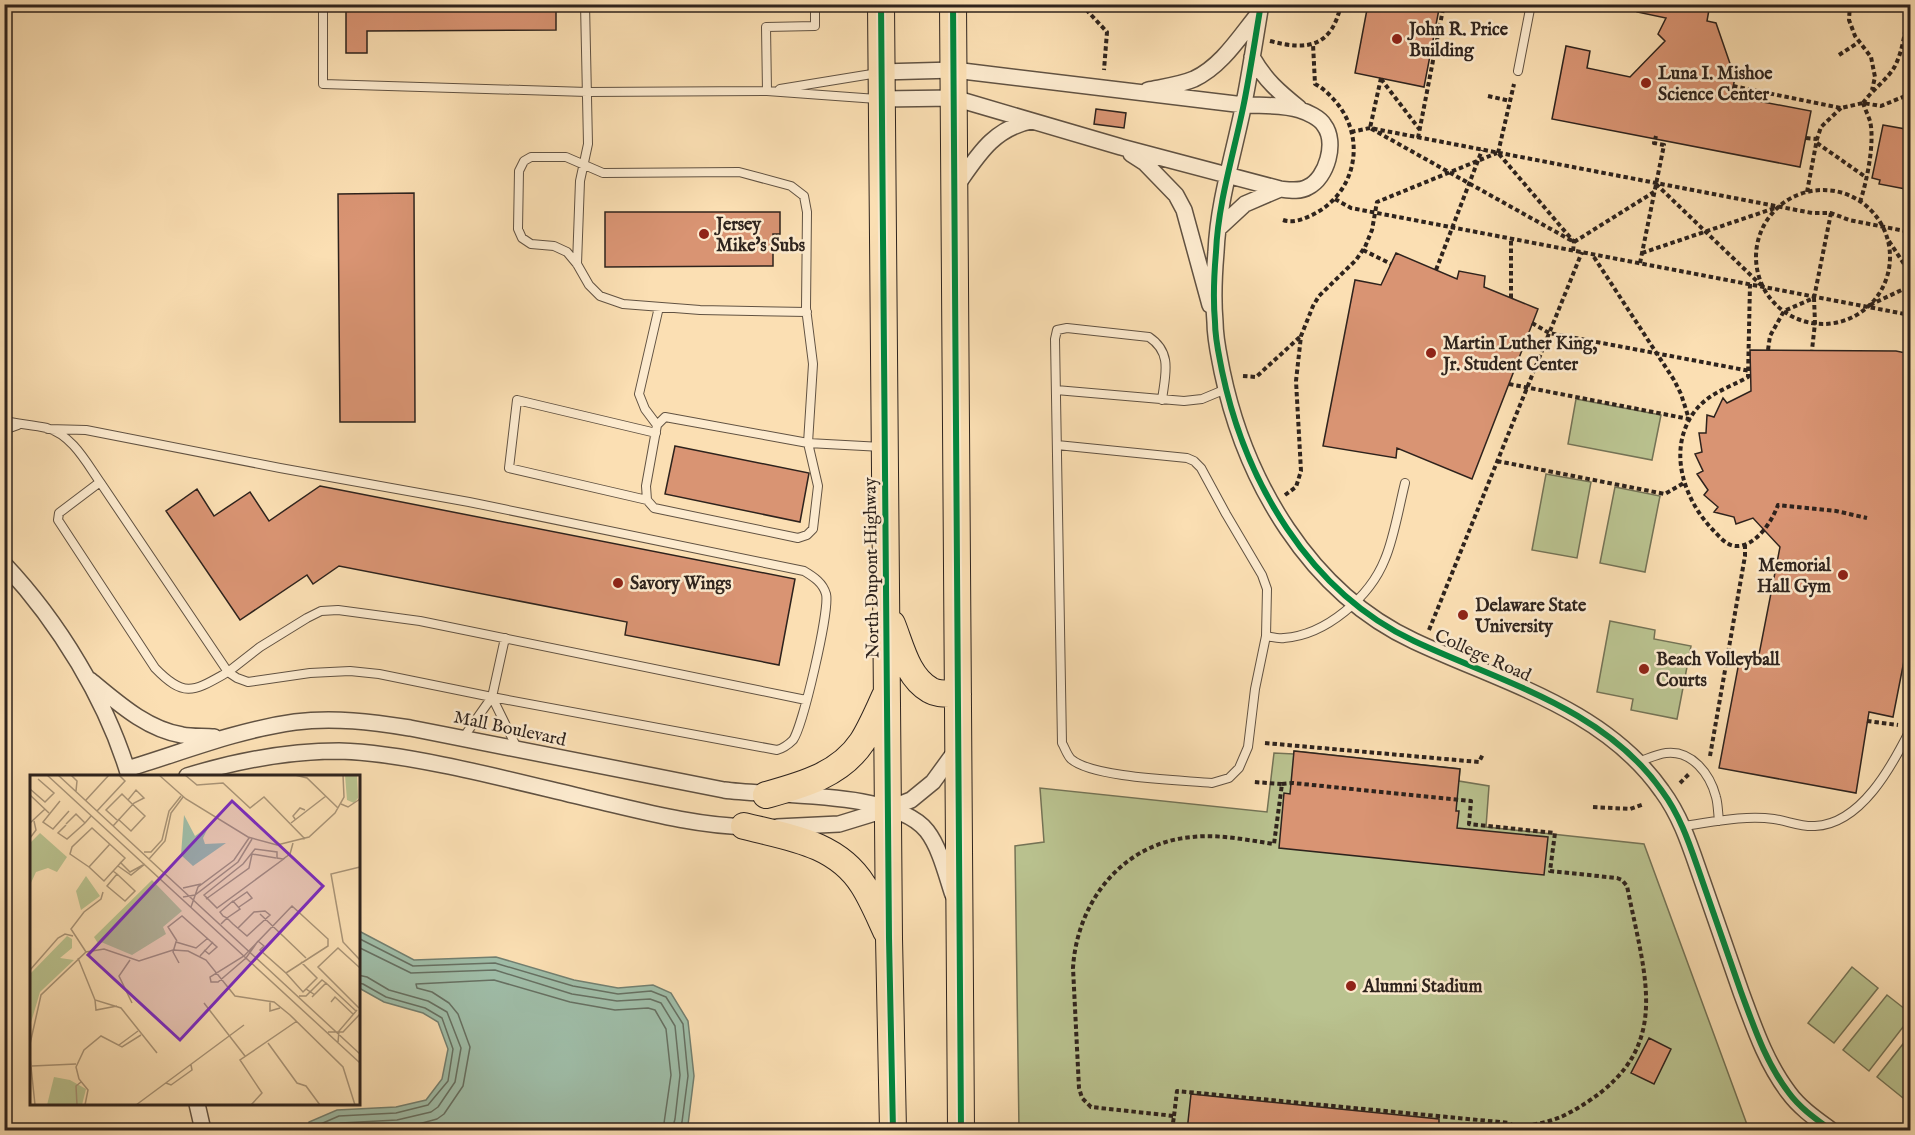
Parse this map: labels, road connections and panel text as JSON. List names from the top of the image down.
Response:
{
  "streets": {
    "highway": ["North Dupont Highway"],
    "street": ["College Road", "Mall Boulevard"]
  },
  "crossings": [
    ["North Dupont Highway", "Mall Boulevard"]
  ],
  "places": [
    "John R. Price Building",
    "Luna I. Mishoe Science Center",
    "Jersey Mike's Subs",
    "Martin Luther King, Jr. Student Center",
    "Memorial Hall Gym",
    "Savory Wings",
    "Delaware State University",
    "Beach Volleyball Courts",
    "Alumni Stadium"
  ]
}
